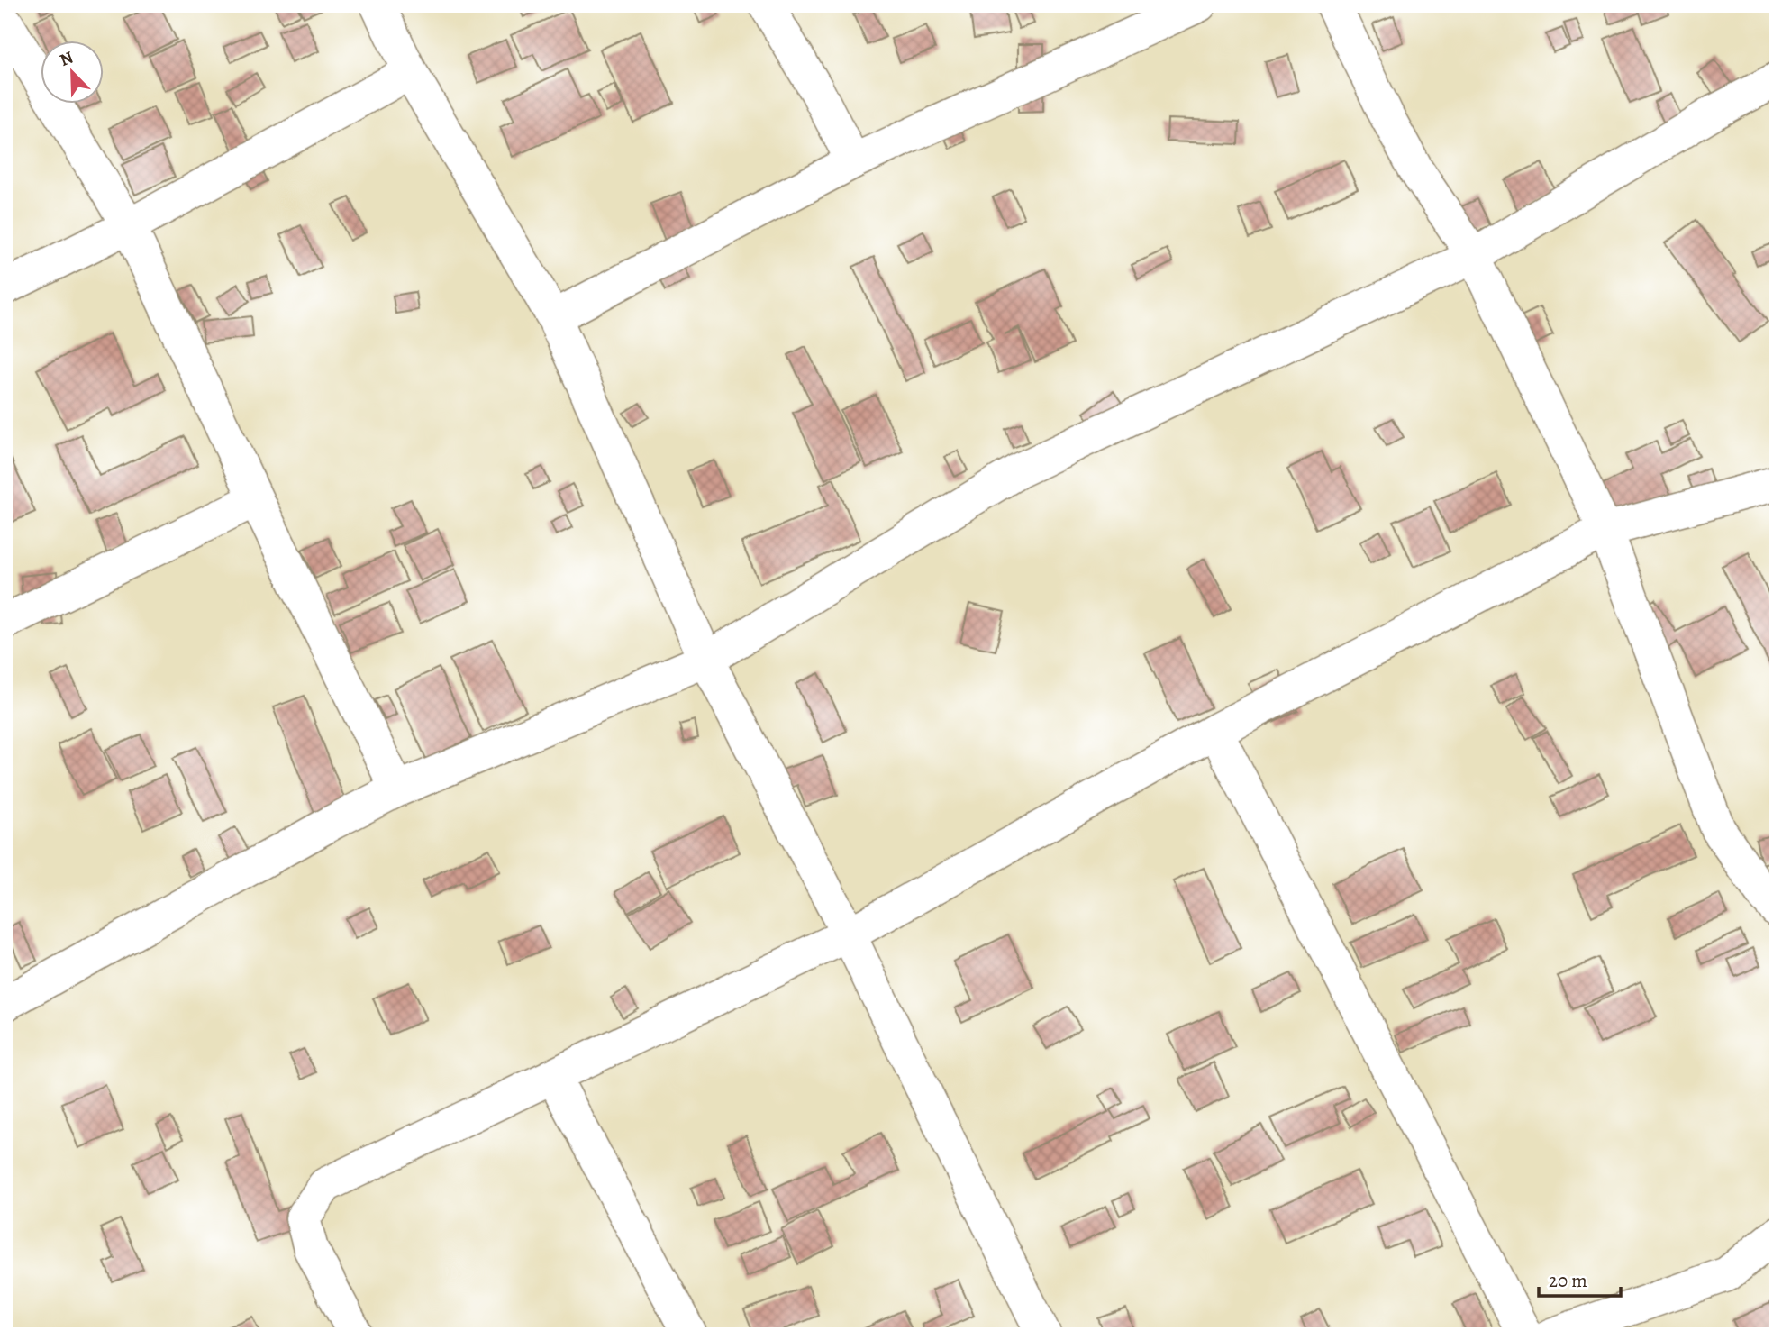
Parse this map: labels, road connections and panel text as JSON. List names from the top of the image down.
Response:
{
  "scale_bar": "20 m",
  "north": "top left"
}
